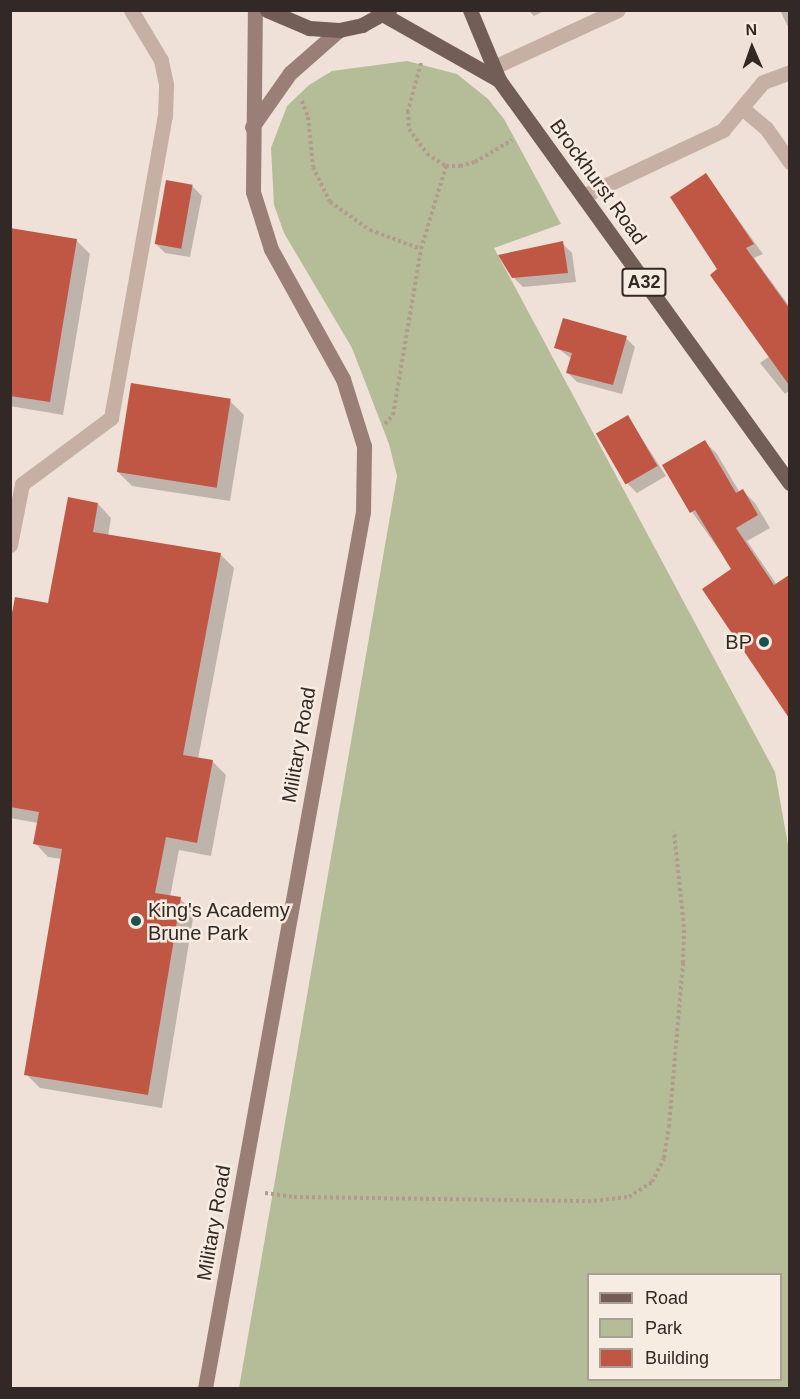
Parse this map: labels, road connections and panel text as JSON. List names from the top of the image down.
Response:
{
  "streets": {
    "main road": ["Brockhurst Road", "A32"],
    "street": ["Military Road"]
  },
  "places": ["BP", "King's Academy Brune Park"],
  "legend": ["Road", "Park", "Building"],
  "north": "top"
}
